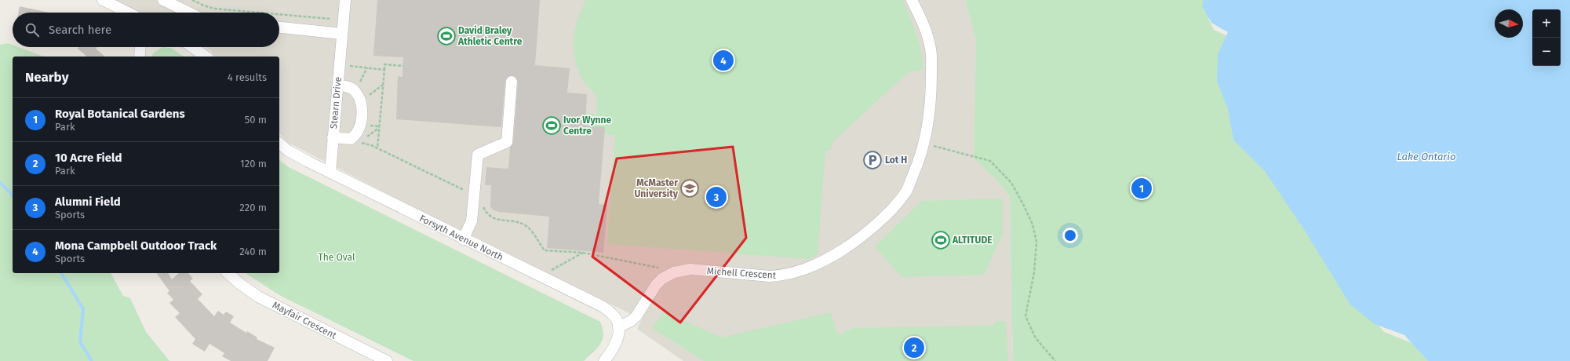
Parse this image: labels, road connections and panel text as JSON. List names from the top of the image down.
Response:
{
  "streets": {
    "street": [
      "Stearn Drive",
      "Forsyth Avenue North",
      "Michell Crescent",
      "Mayfair Crescent"
    ]
  },
  "crossings": [
    ["Stearn Drive", "Forsyth Avenue North"],
    ["Forsyth Avenue North", "Michell Crescent"]
  ],
  "water": ["Lake Ontario"],
  "parks": ["The Oval"],
  "places": {
    "sports": ["David Braley Athletic Centre", "Ivor Wynne Centre", "ALTITUDE"],
    "parking": ["Lot H"],
    "school or university": ["McMaster University"]
  },
  "north": "right",
  "page": {
    "map_buttons": ["+", "−"],
    "search": "Search here",
    "pins": [
      "4",
      "1",
      "3",
      "2"
    ],
    "heading": ["Nearby", "4 results"],
    "list": [
      {
        "mark": "1",
        "name": "Royal Botanical Gardens",
        "note": "Park",
        "value": "50 m"
      },
      {
        "mark": "2",
        "name": "10 Acre Field",
        "note": "Park",
        "value": "120 m"
      },
      {
        "mark": "3",
        "name": "Alumni Field",
        "note": "Sports",
        "value": "220 m"
      },
      {
        "mark": "4",
        "name": "Mona Campbell Outdoor Track",
        "note": "Sports",
        "value": "240 m"
      }
    ]
  }
}
